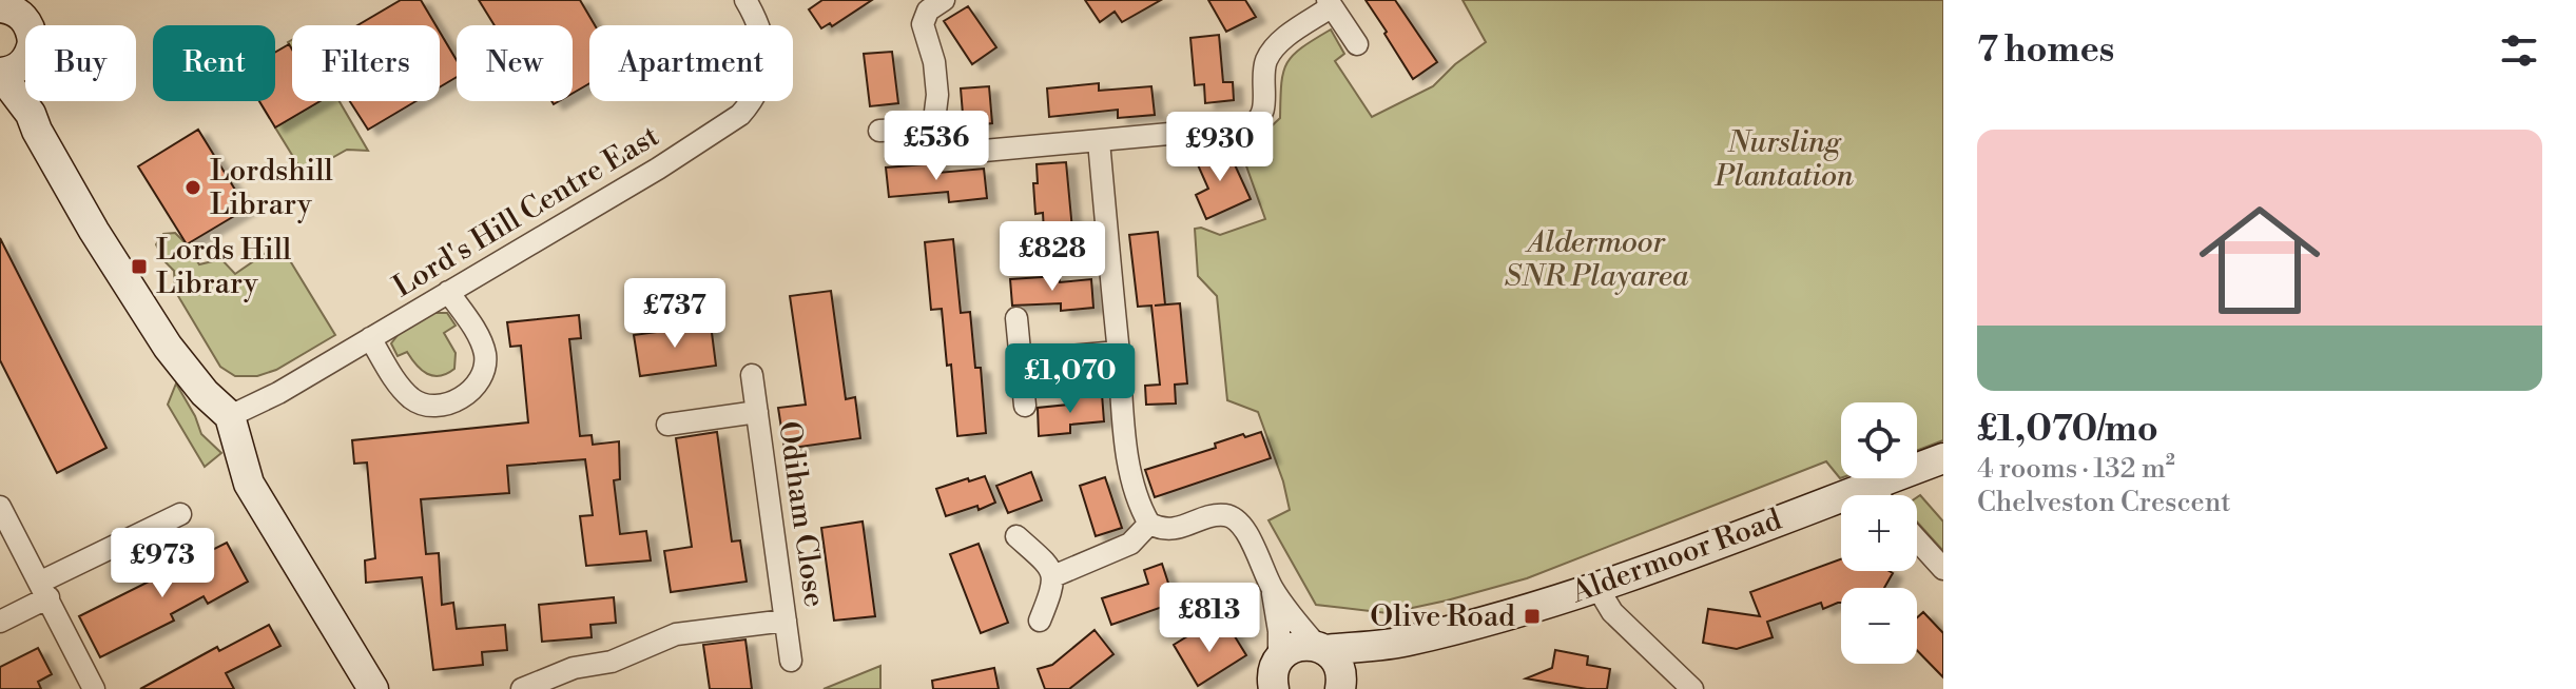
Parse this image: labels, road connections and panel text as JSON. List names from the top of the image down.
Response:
{
  "streets": {
    "street": ["Lord's Hill Centre East", "Odiham Close", "Aldermoor Road"]
  },
  "parks": ["Nursling Plantation", "Aldermoor SNR Playarea"],
  "places": {
    "other": ["Lordshill Library"],
    "transit": ["Lords Hill Library", "Olive Road"]
  },
  "page": {
    "heading": "7 homes",
    "chip": [
      "Buy",
      "Rent",
      "Filters",
      "New",
      "Apartment"
    ],
    "list": [
      {
        "name": "£1,070/mo",
        "note": "4 rooms · 132 m² · Chelveston Crescent"
      }
    ],
    "price": [
      "£536",
      "£930",
      "£828",
      "£737",
      "£1,070",
      "£973",
      "£813"
    ],
    "map_buttons": ["+", "−"]
  }
}
